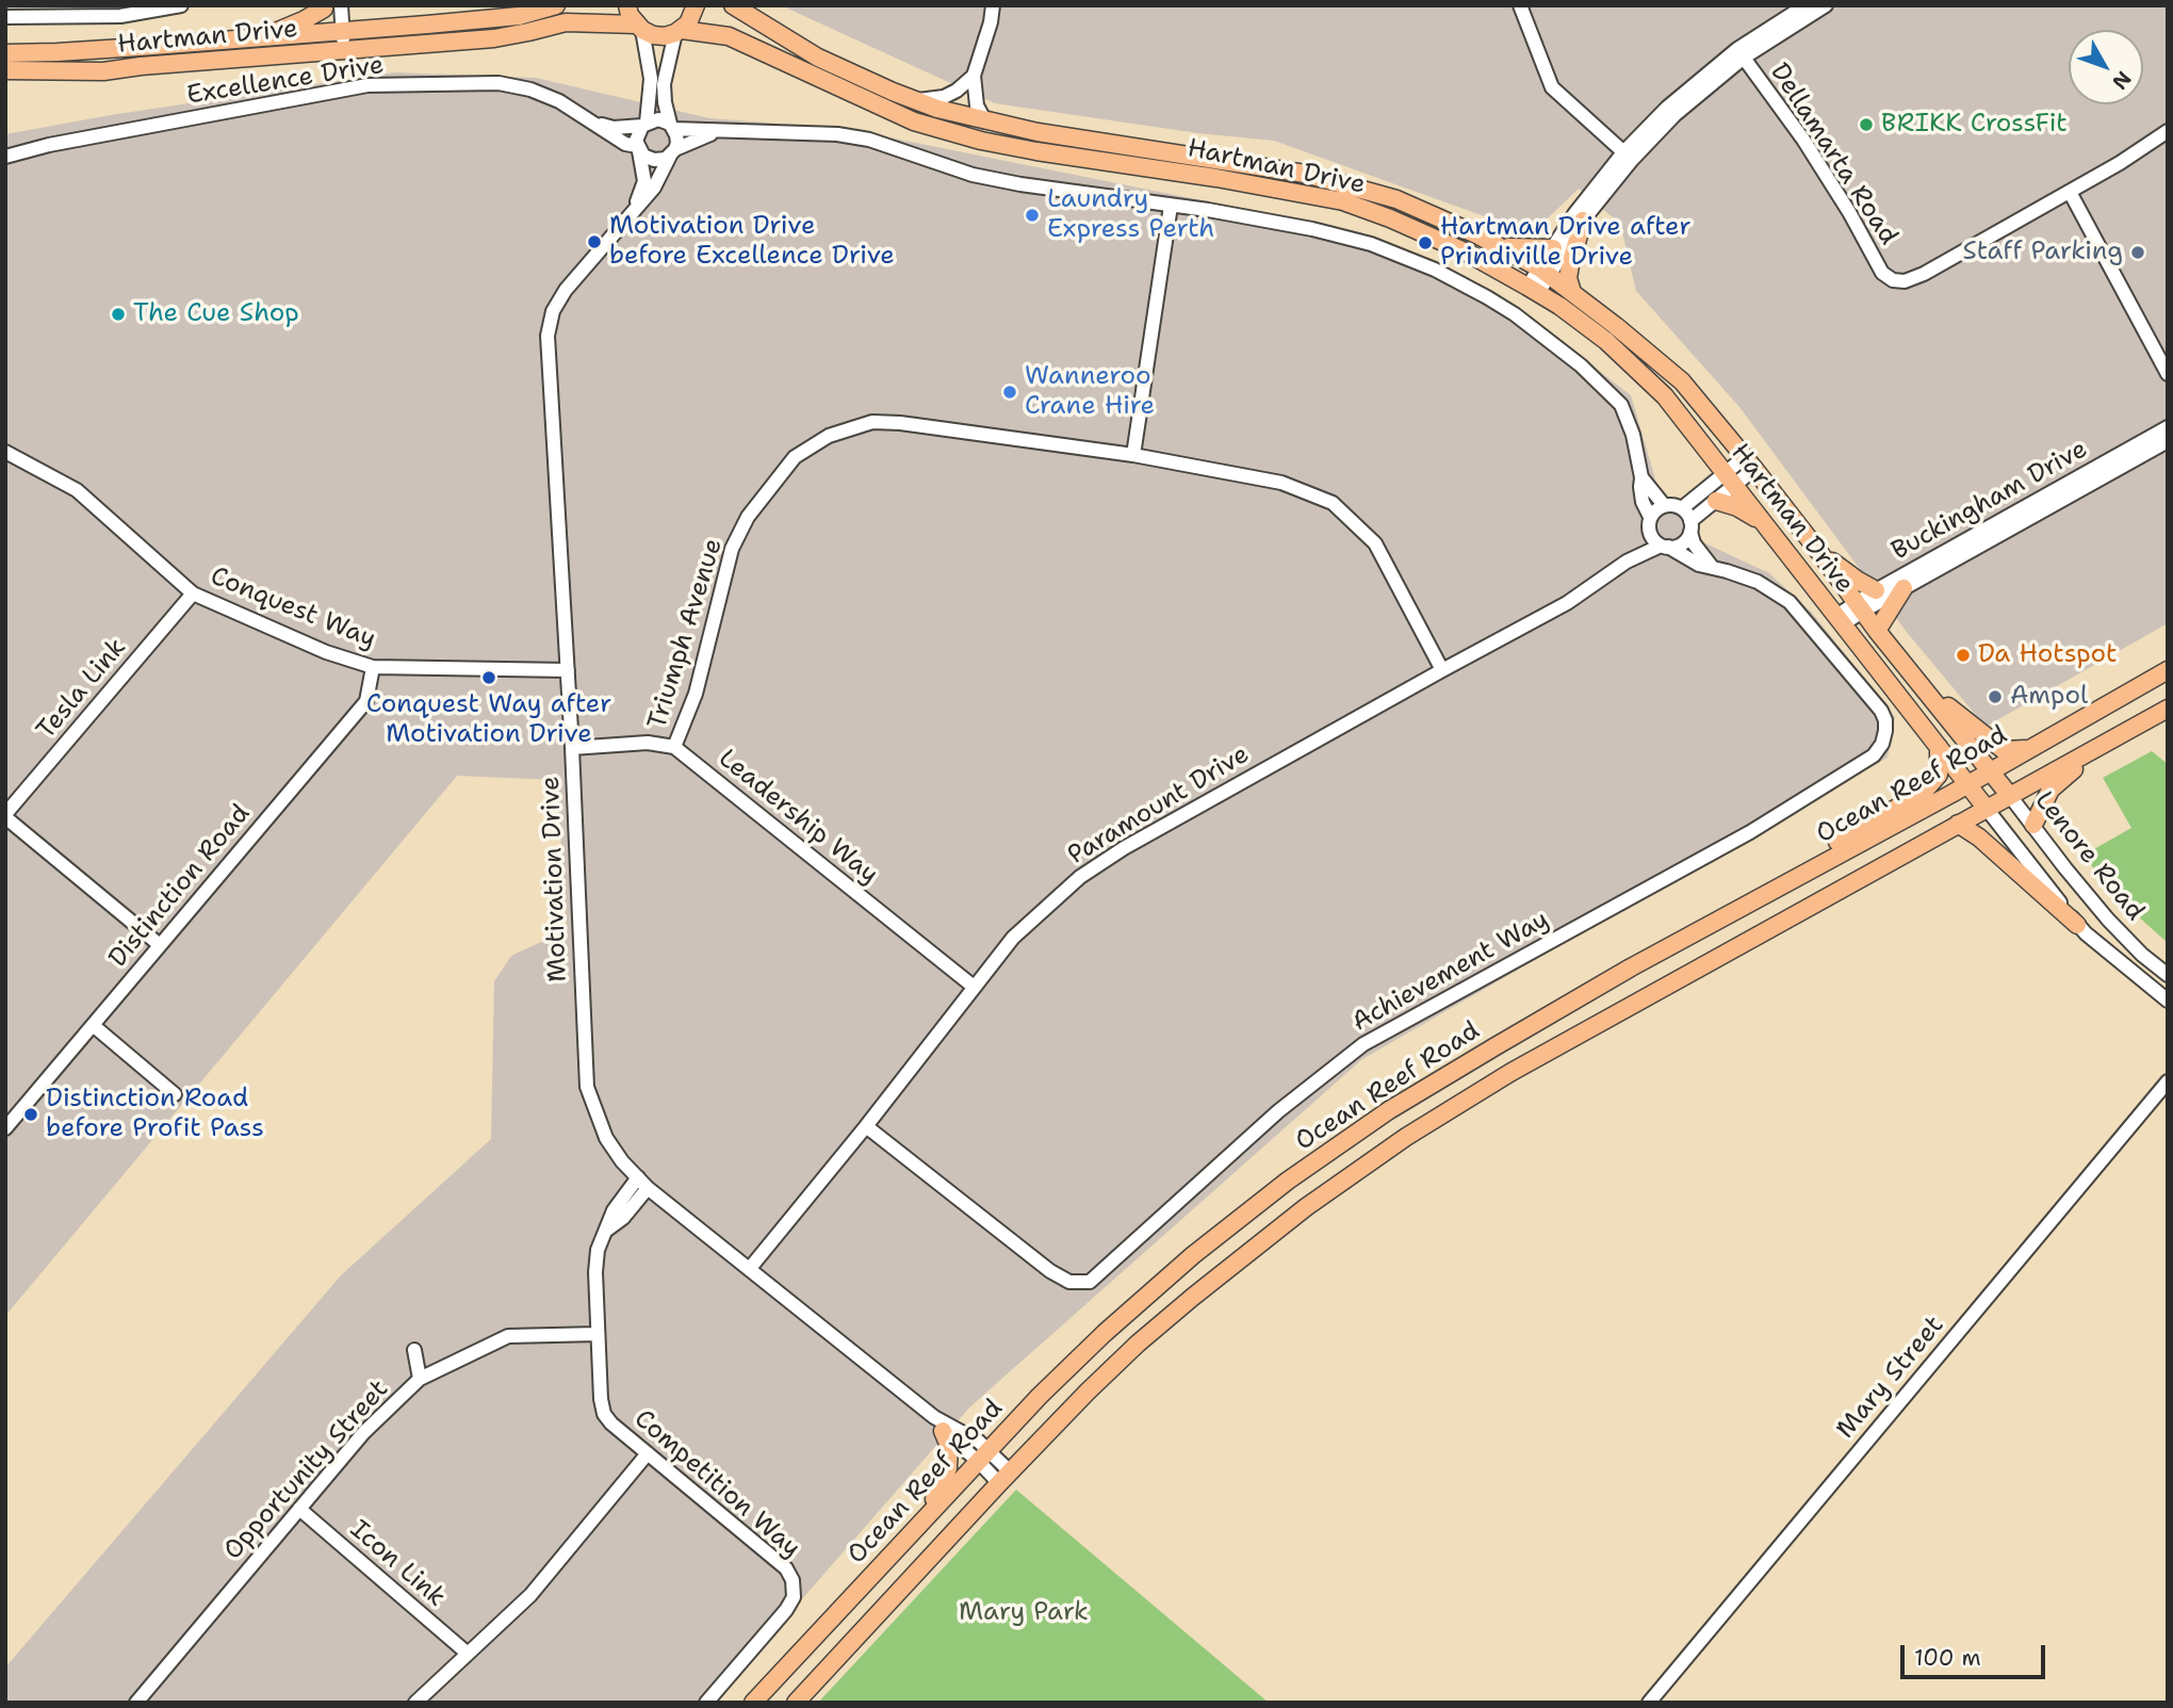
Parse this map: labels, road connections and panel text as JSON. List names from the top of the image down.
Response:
{
  "streets": {
    "main road": ["Hartman Drive", "Ocean Reef Road"],
    "street": [
      "Excellence Drive",
      "Dellamarta Road",
      "Buckingham Drive",
      "Conquest Way",
      "Triumph Avenue",
      "Tesla Link",
      "Paramount Drive",
      "Leadership Way",
      "Lenore Road",
      "Motivation Drive",
      "Distinction Road",
      "Achievement Way",
      "Mary Street",
      "Opportunity Street",
      "Competition Way",
      "Icon Link"
    ]
  },
  "crossings": [
    ["Hartman Drive", "Buckingham Drive"],
    ["Hartman Drive", "Ocean Reef Road"],
    ["Hartman Drive", "Lenore Road"],
    ["Excellence Drive", "Motivation Drive"],
    ["Conquest Way", "Tesla Link"],
    ["Conquest Way", "Motivation Drive"],
    ["Conquest Way", "Distinction Road"],
    ["Triumph Avenue", "Paramount Drive"],
    ["Triumph Avenue", "Leadership Way"],
    ["Ocean Reef Road", "Lenore Road"],
    ["Ocean Reef Road", "Motivation Drive"],
    ["Paramount Drive", "Leadership Way"],
    ["Paramount Drive", "Motivation Drive"],
    ["Paramount Drive", "Achievement Way"],
    ["Motivation Drive", "Competition Way"],
    ["Opportunity Street", "Competition Way"],
    ["Opportunity Street", "Icon Link"]
  ],
  "parks": ["Mary Park"],
  "places": [
    "BRIKK CrossFit",
    "Laundry Express Perth",
    "Motivation Drive before Excellence Drive",
    "Hartman Drive after Prindiville Drive",
    "Staff Parking",
    "The Cue Shop",
    "Wanneroo Crane Hire",
    "Da Hotspot",
    "Conquest Way after Motivation Drive",
    "Ampol",
    "Distinction Road before Profit Pass"
  ],
  "scale_bar": "100 m",
  "north": "bottom right"
}
